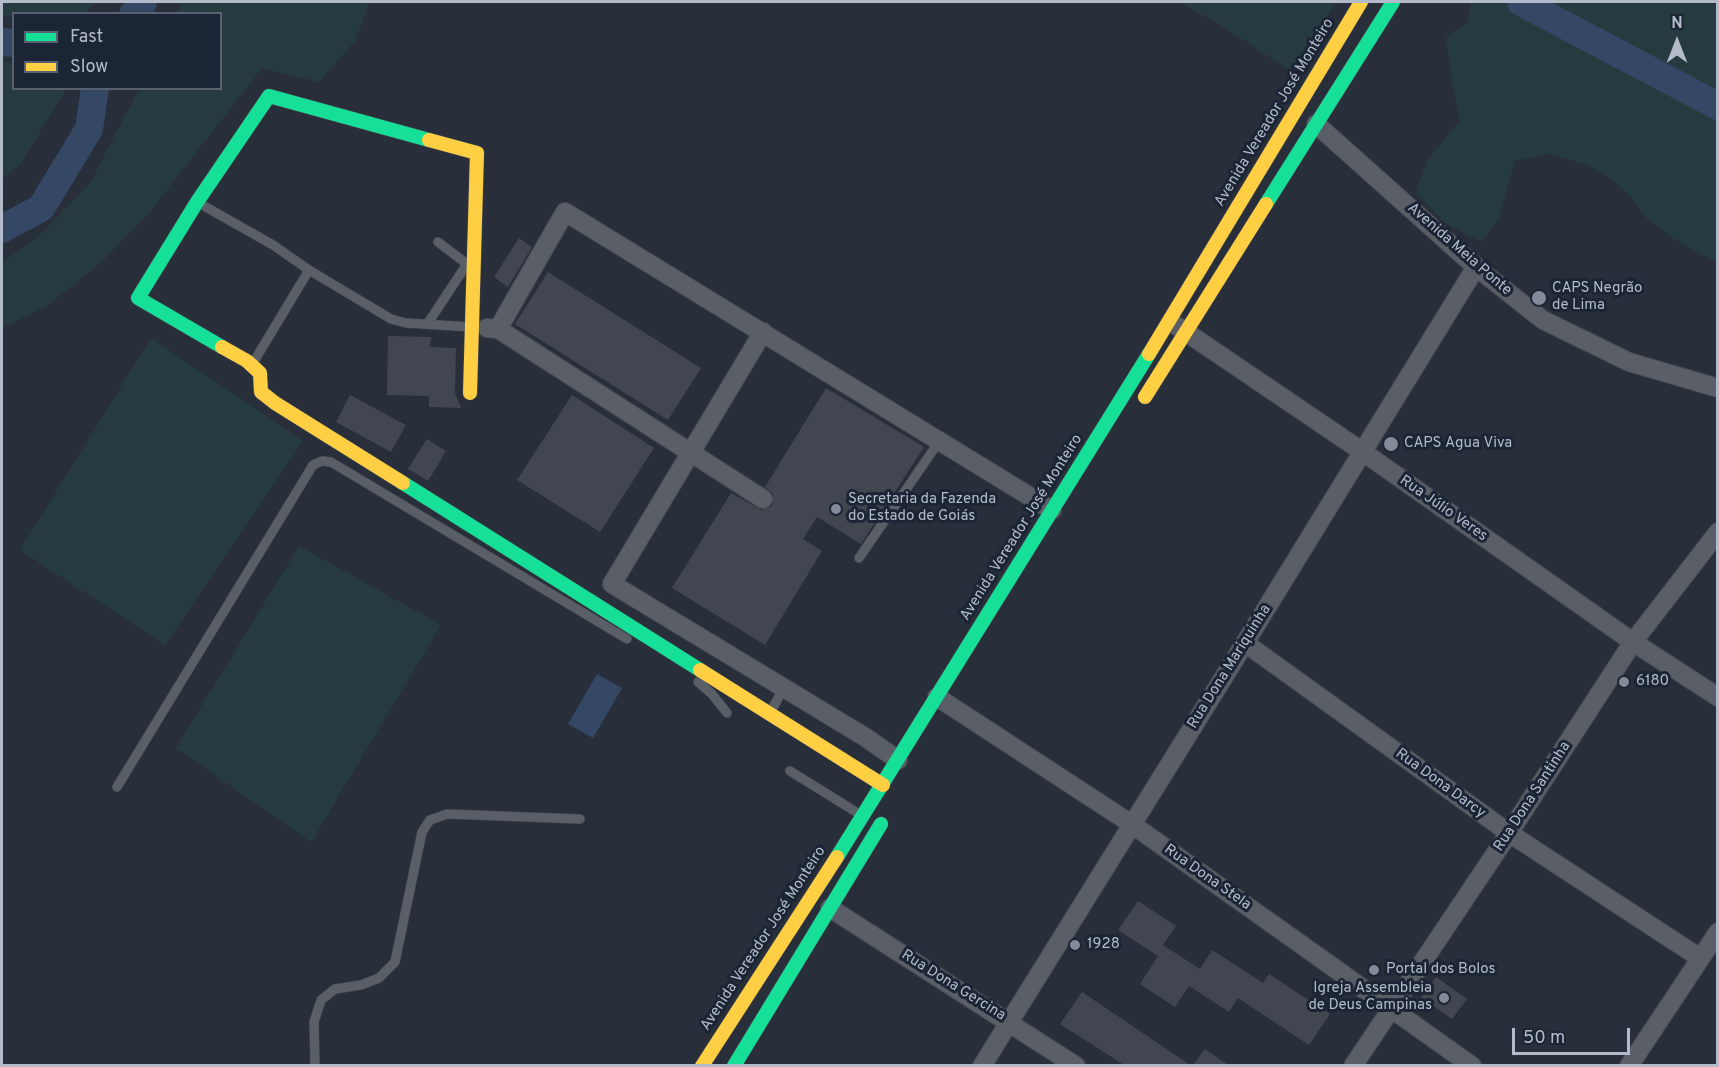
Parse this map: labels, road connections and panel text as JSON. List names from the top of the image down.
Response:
{
  "streets": {
    "main road": ["Avenida Vereador José Monteiro"],
    "street": [
      "Avenida Meia Ponte",
      "Rua Júlio Veres",
      "Rua Dona Mariquinha",
      "Rua Dona Darcy",
      "Rua Dona Santinha",
      "Rua Dona Stela",
      "Rua Dona Gercina"
    ]
  },
  "crossings": [
    ["Avenida Vereador José Monteiro", "Rua Júlio Veres"],
    ["Avenida Vereador José Monteiro", "Rua Dona Stela"],
    ["Avenida Meia Ponte", "Rua Dona Mariquinha"],
    ["Rua Júlio Veres", "Rua Dona Mariquinha"],
    ["Rua Júlio Veres", "Rua Dona Santinha"],
    ["Rua Dona Mariquinha", "Rua Dona Darcy"],
    ["Rua Dona Mariquinha", "Rua Dona Stela"],
    ["Rua Dona Mariquinha", "Rua Dona Gercina"],
    ["Rua Dona Darcy", "Rua Dona Santinha"],
    ["Rua Dona Santinha", "Rua Dona Stela"]
  ],
  "places": [
    "CAPS Negrão de Lima",
    "CAPS Agua Viva",
    "Secretaria da Fazenda do Estado de Goiás",
    "6180",
    "1928",
    "Portal dos Bolos",
    "Igreja Assembleia de Deus Campinas"
  ],
  "legend": ["Fast", "Slow"],
  "scale_bar": "50 m",
  "north": "top"
}
